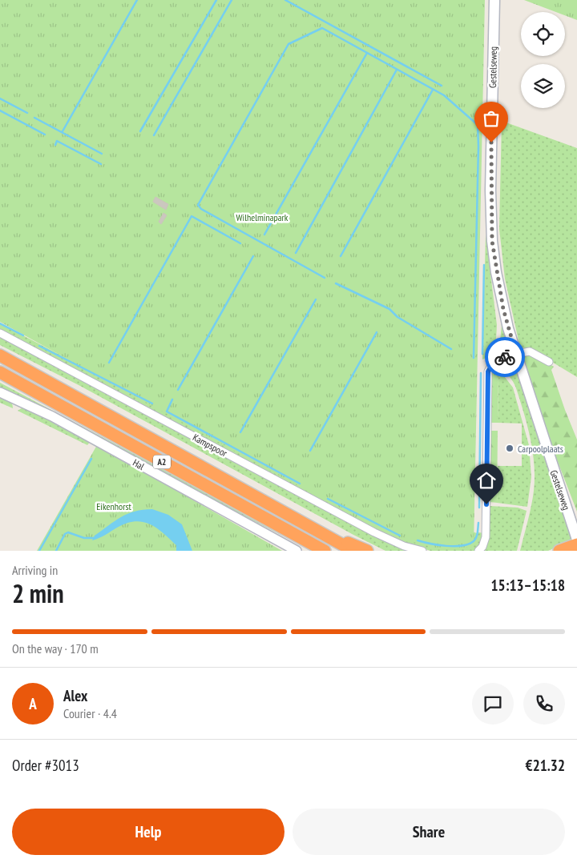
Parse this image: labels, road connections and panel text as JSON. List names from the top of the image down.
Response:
{
  "streets": {
    "highway": ["A2"],
    "main road": ["Gestelseweg"],
    "street": ["Kampspoor", "Hal"]
  },
  "parks": ["Wilhelminapark", "Eikenhorst"],
  "places": ["Carpoolplaats"],
  "page": {
    "heading": ["2 min", "Arriving in", "15:13–15:18"],
    "panel": [
      "Alex",
      "Courier · 4.4",
      "Order #3013",
      "€21.32"
    ],
    "bar": "On the way · 170 m",
    "round": "A",
    "buttons": ["Help", "Share"]
  }
}
